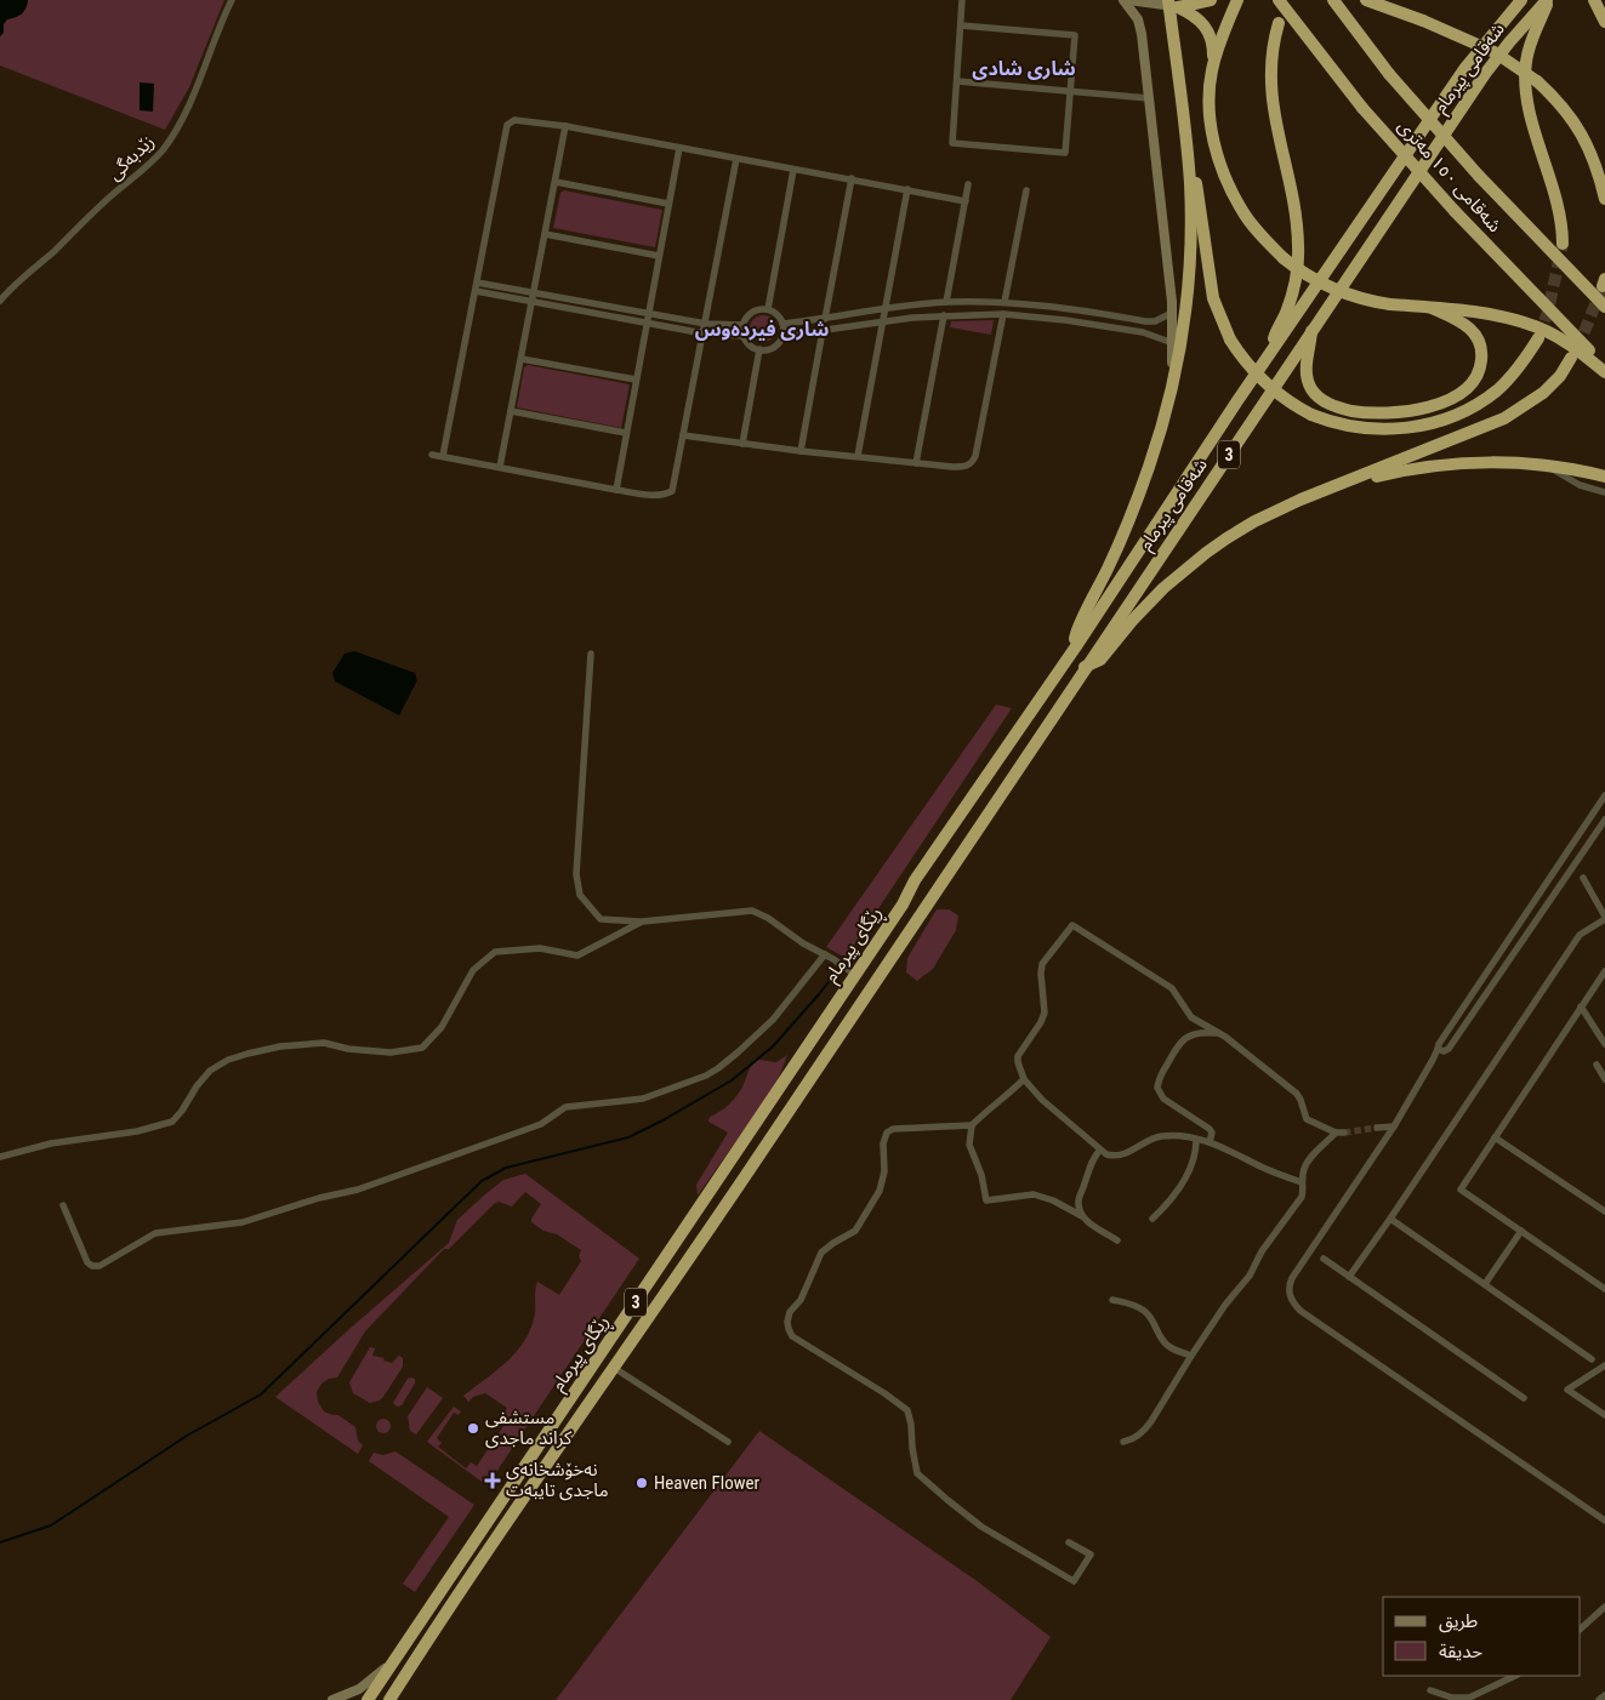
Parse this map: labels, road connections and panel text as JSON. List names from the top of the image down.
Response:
{
  "streets": {
    "highway": [
      "شەقامی پیرمام",
      "شەقامی ١٥٠ مەتری",
      "3",
      "ڕێگای پیرمام"
    ],
    "street": ["زێدبەگی"]
  },
  "crossings": [
    ["شەقامی پیرمام", "ڕێگای پیرمام"]
  ],
  "districts": ["شاری شادی", "شاری فیردەوس"],
  "places": {
    "other": ["مستشفی کراند ماجدی", "Heaven Flower"],
    "health": ["نەخۆشخانەی ماجدی تایبەت"]
  },
  "legend": ["طريق", "حديقة"]
}
